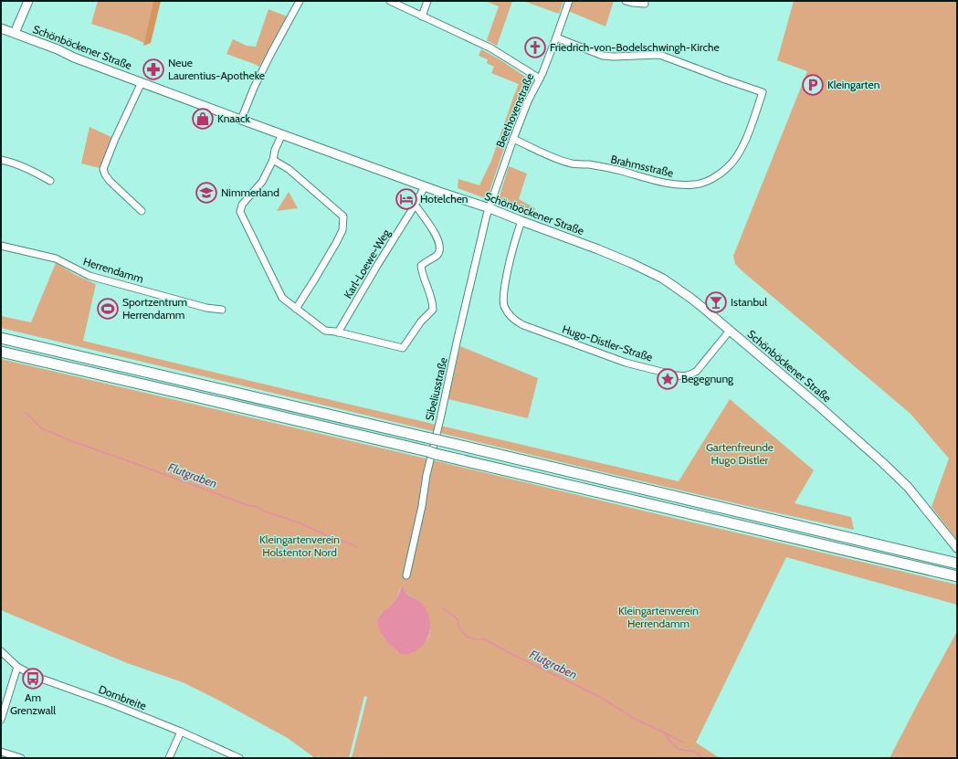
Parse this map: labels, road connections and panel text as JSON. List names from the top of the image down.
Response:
{
  "streets": {
    "main road": ["Schönböckener Straße"],
    "street": [
      "Beethovenstraße",
      "Brahmsstraße",
      "Karl-Loewe-Weg",
      "Herrendamm",
      "Hugo-Distler-Straße",
      "Sibeliusstraße",
      "Dornbreite"
    ]
  },
  "crossings": [
    ["Schönböckener Straße", "Beethovenstraße"],
    ["Schönböckener Straße", "Karl-Loewe-Weg"],
    ["Schönböckener Straße", "Hugo-Distler-Straße"],
    ["Schönböckener Straße", "Sibeliusstraße"],
    ["Beethovenstraße", "Brahmsstraße"],
    ["Beethovenstraße", "Sibeliusstraße"]
  ],
  "water": ["Flutgraben"],
  "parks": ["Gartenfreunde Hugo Distler", "Kleingartenverein Holstentor Nord", "Kleingartenverein Herrendamm"],
  "places": {
    "church": ["Friedrich-von-Bodelschwingh-Kirche"],
    "pharmacy": ["Neue Laurentius-Apotheke"],
    "parking": ["Kleingarten"],
    "shop": ["Knaack"],
    "school or university": ["Nimmerland"],
    "hotel": ["Hotelchen"],
    "bar": ["Istanbul"],
    "sports": ["Sportzentrum Herrendamm"],
    "place": ["Begegnung"],
    "bus stop": ["Am Grenzwall"]
  }
}
